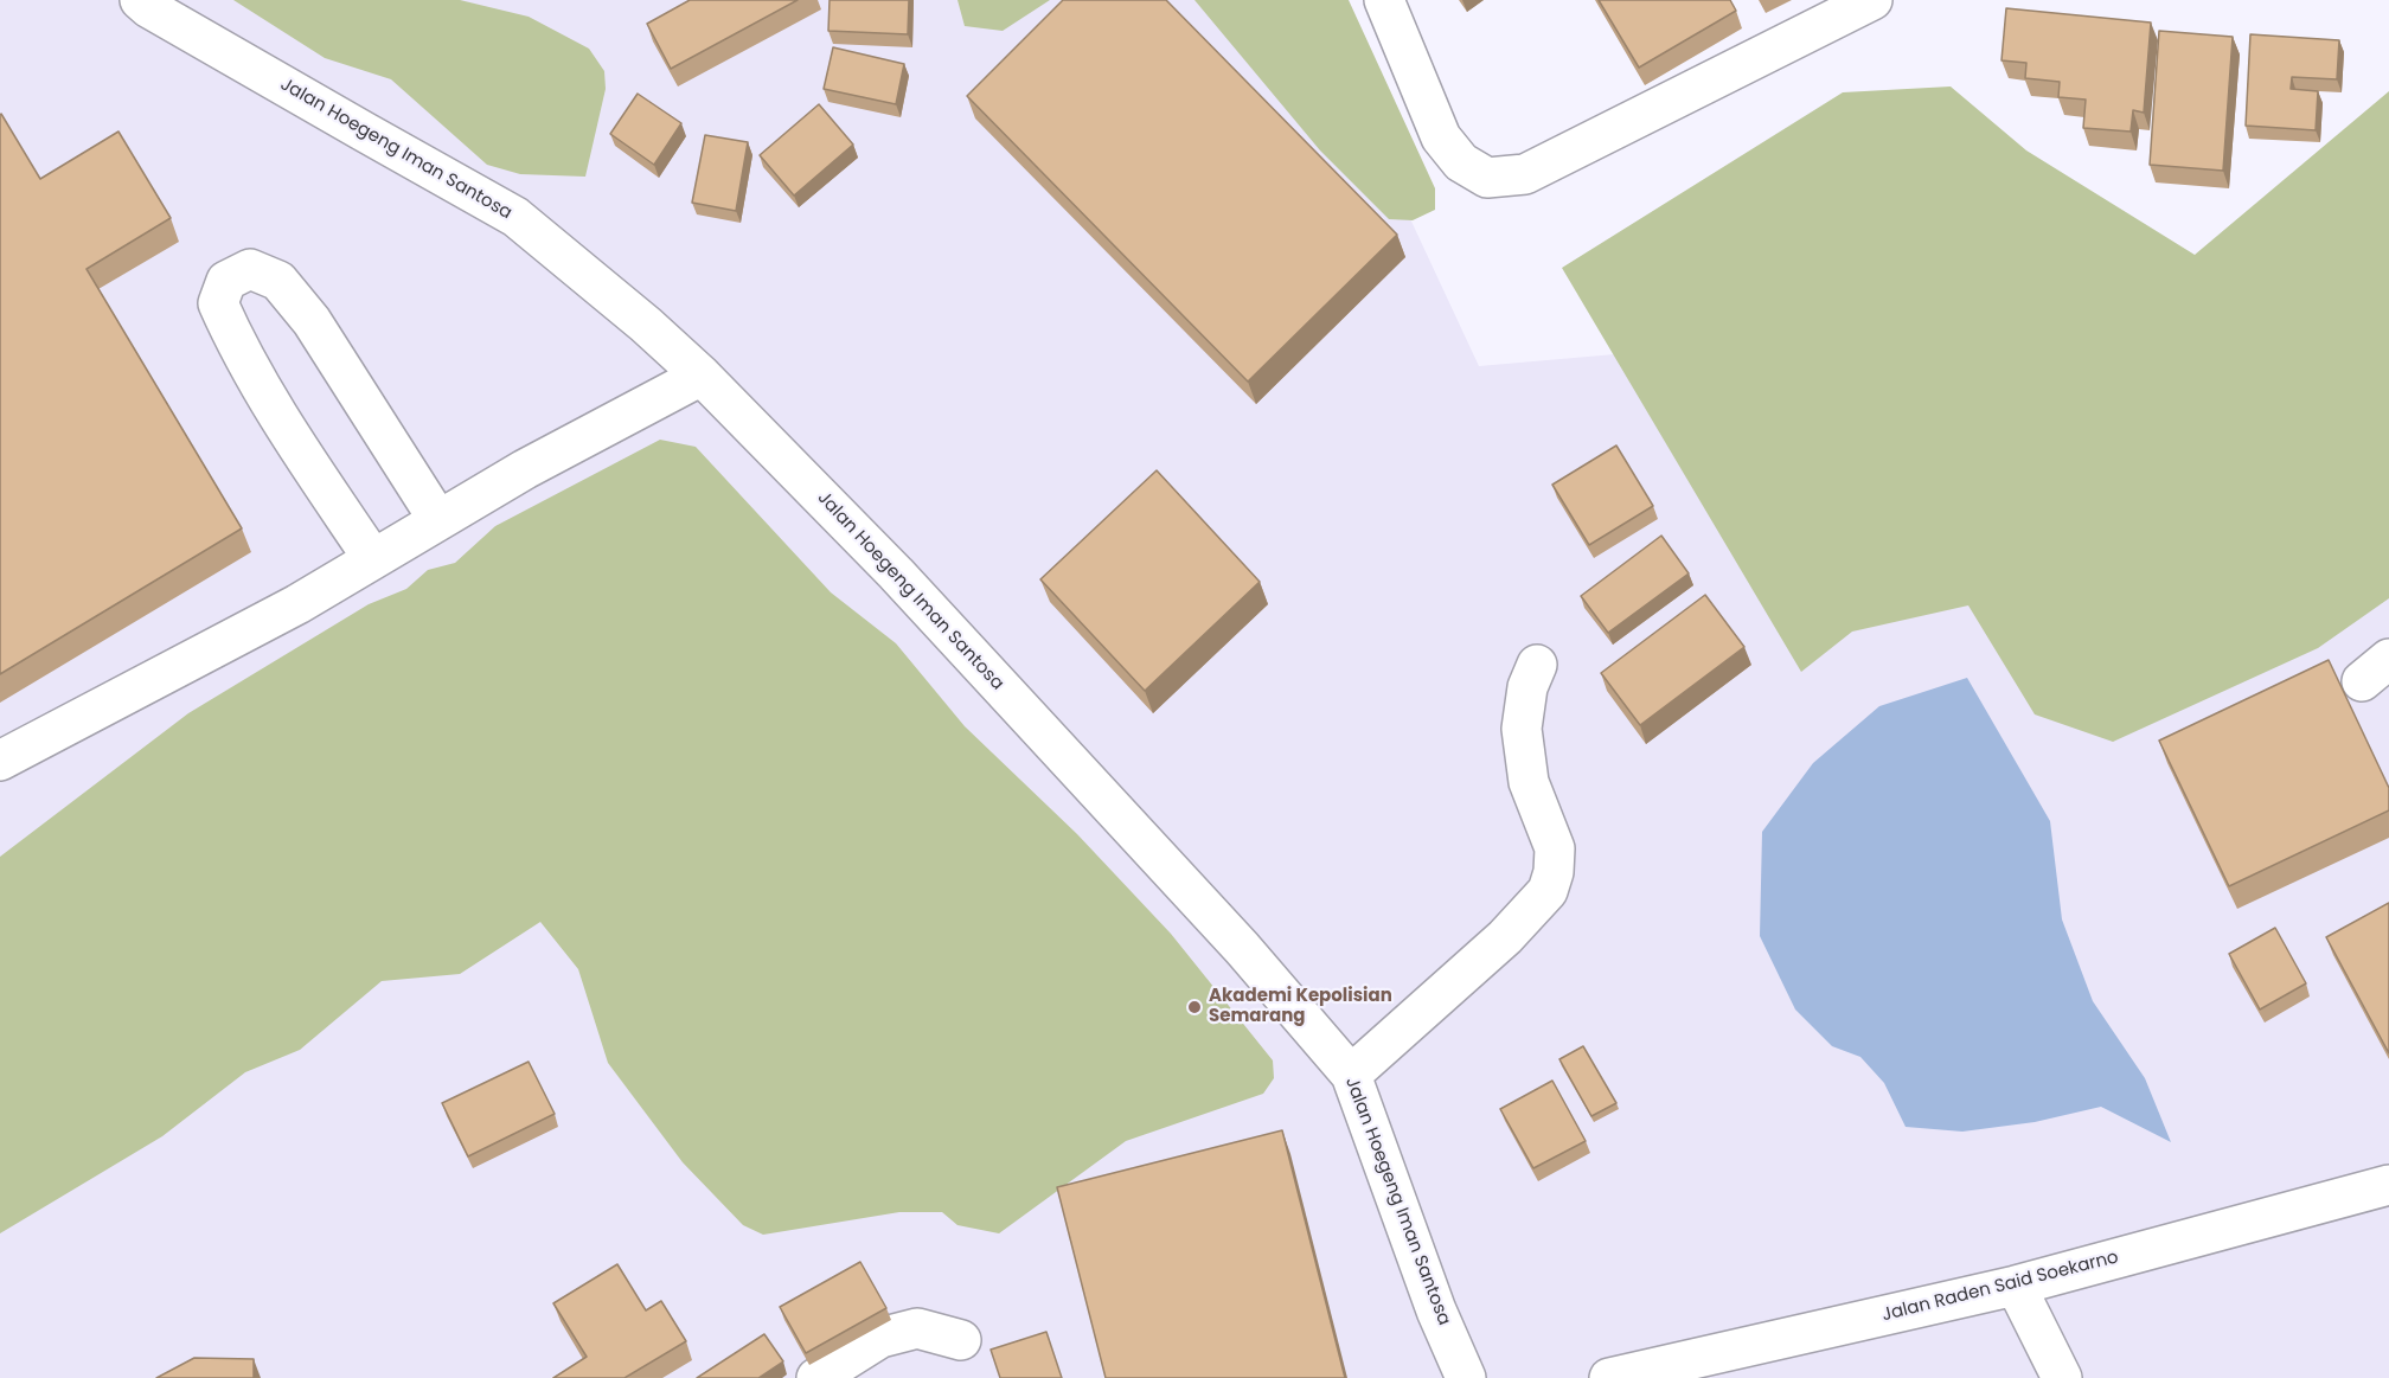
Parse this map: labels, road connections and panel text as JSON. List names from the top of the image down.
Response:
{
  "streets": {
    "street": ["Jalan Hoegeng Iman Santosa", "Jalan Raden Said Soekarno"]
  },
  "places": ["Akademi Kepolisian Semarang"]
}
